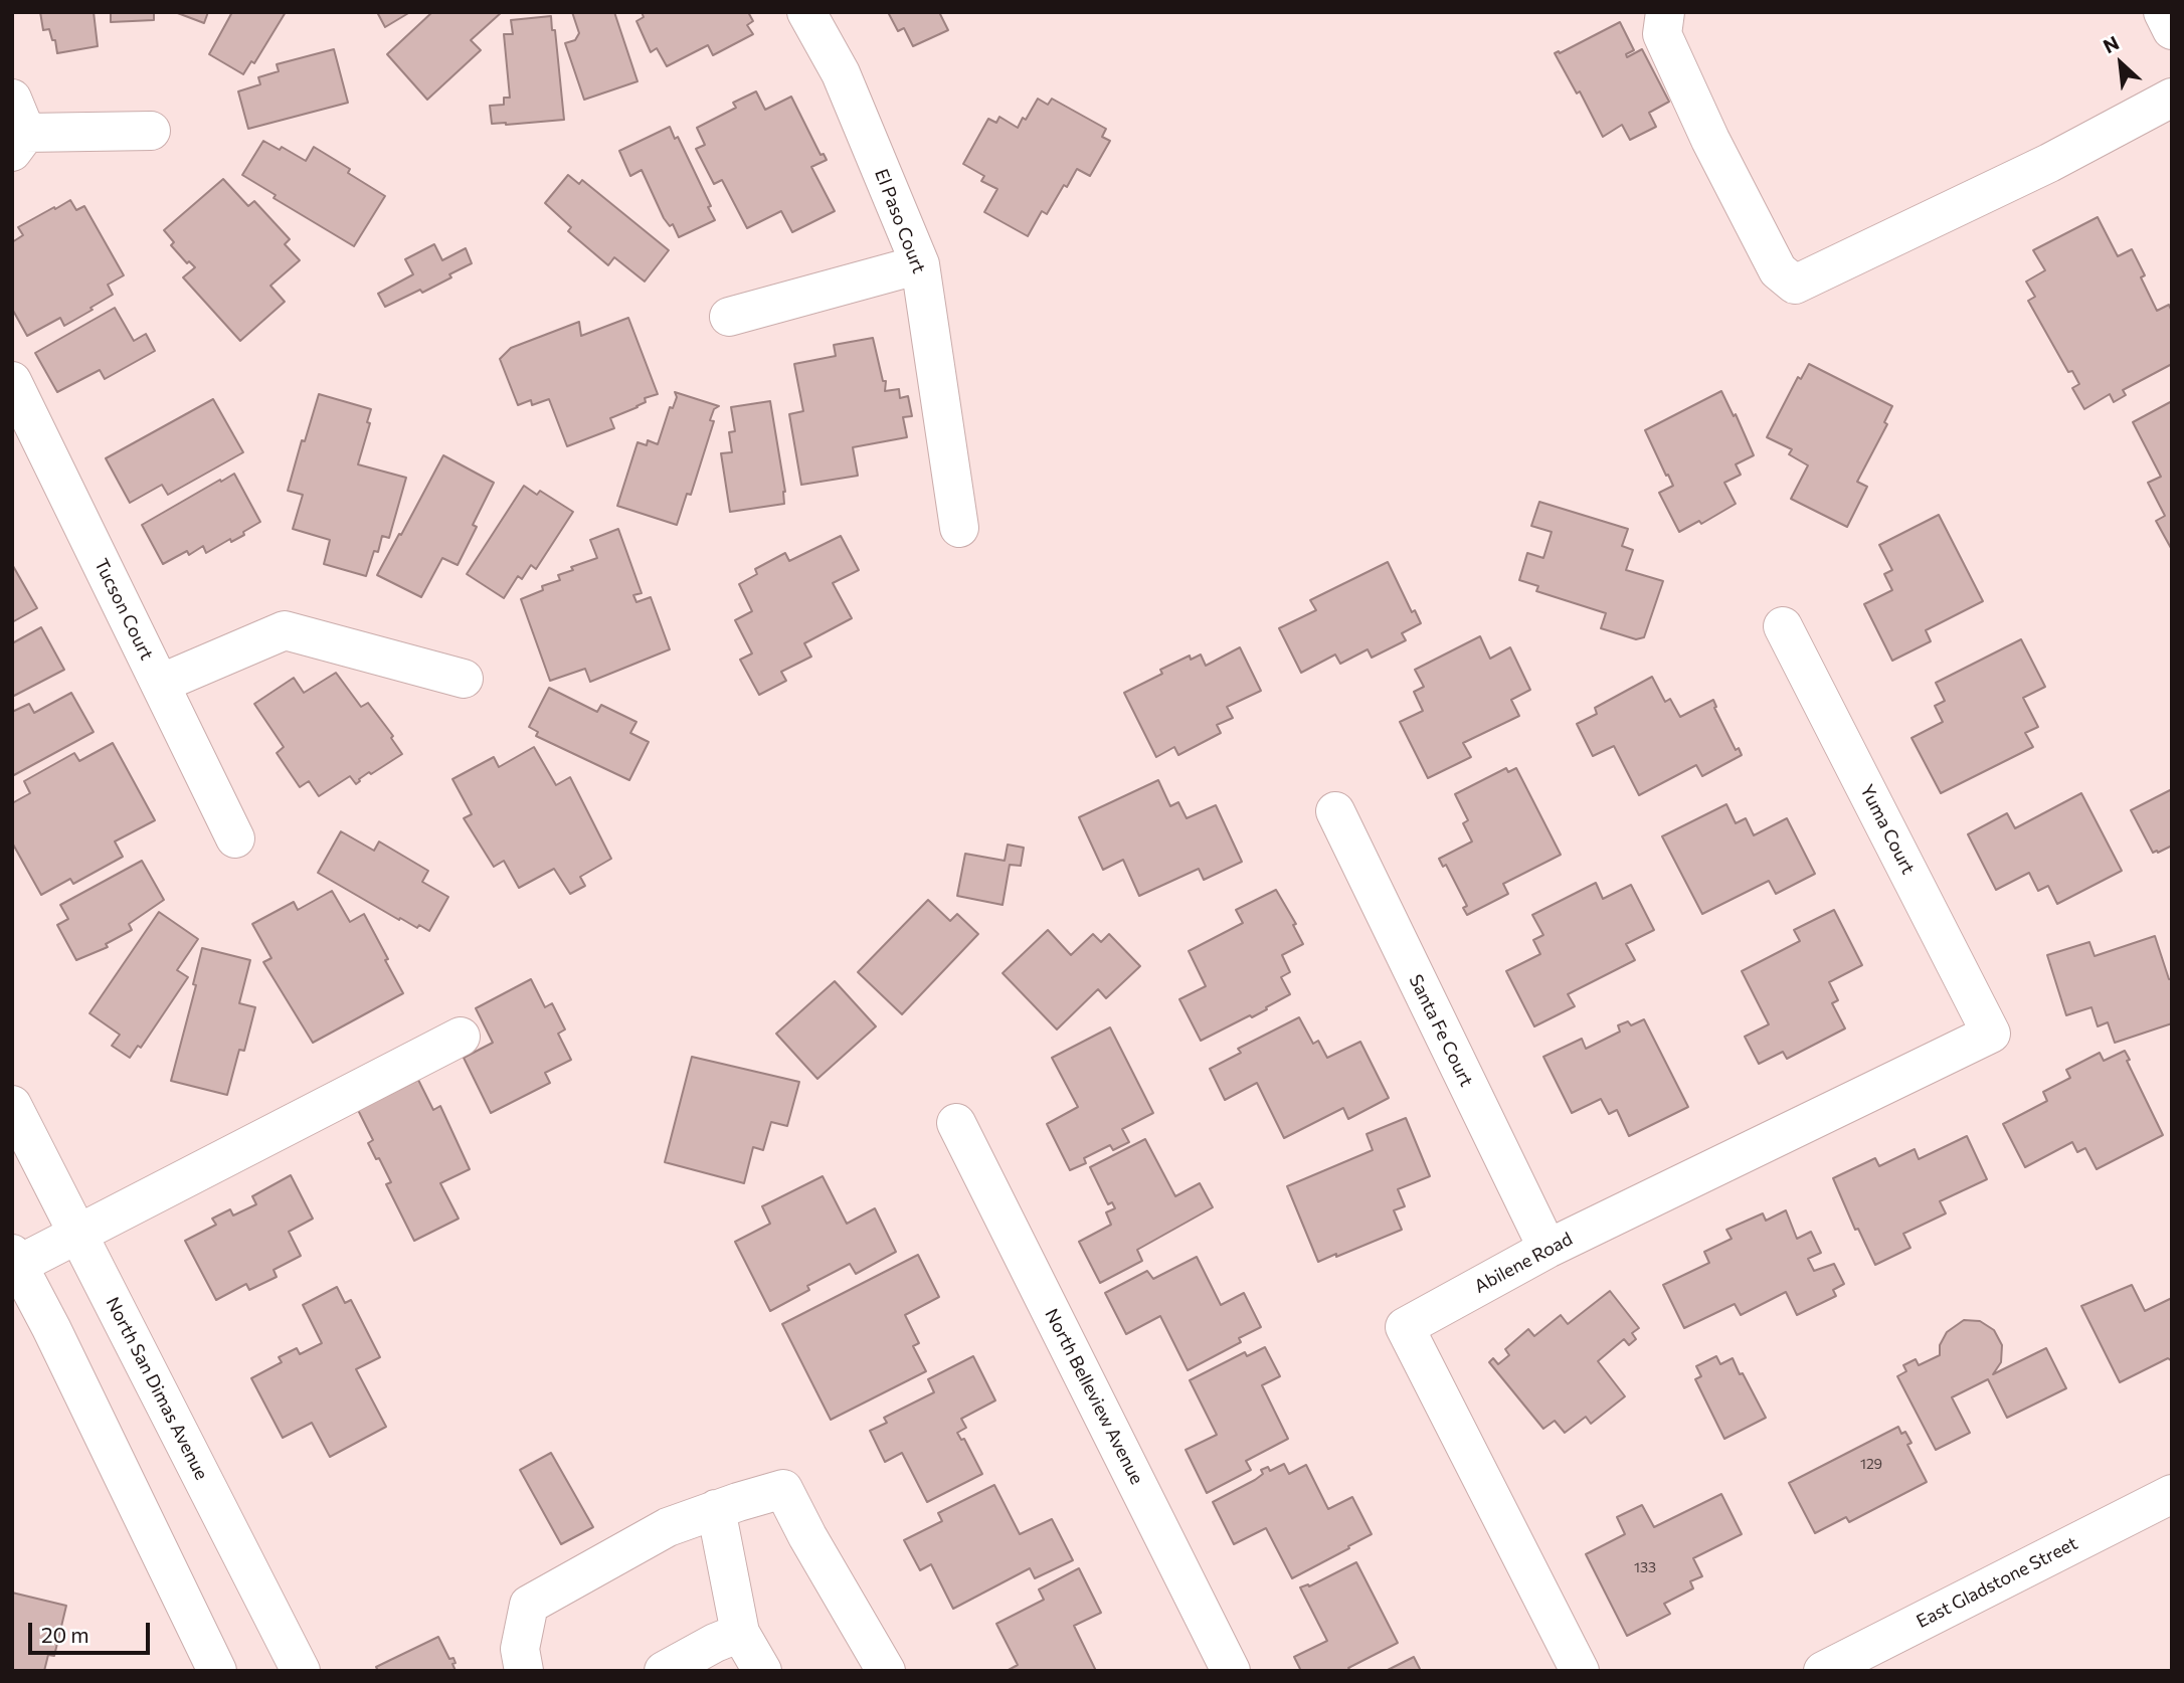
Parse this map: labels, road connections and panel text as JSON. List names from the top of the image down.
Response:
{
  "streets": {
    "street": [
      "El Paso Court",
      "Tucson Court",
      "Yuma Court",
      "Santa Fe Court",
      "Abilene Road",
      "North San Dimas Avenue",
      "North Belleview Avenue",
      "East Gladstone Street"
    ]
  },
  "crossings": [
    ["Yuma Court", "Abilene Road"],
    ["Santa Fe Court", "Abilene Road"]
  ],
  "house_numbers": ["129", "133"],
  "scale_bar": "20 m",
  "north": "top left"
}
